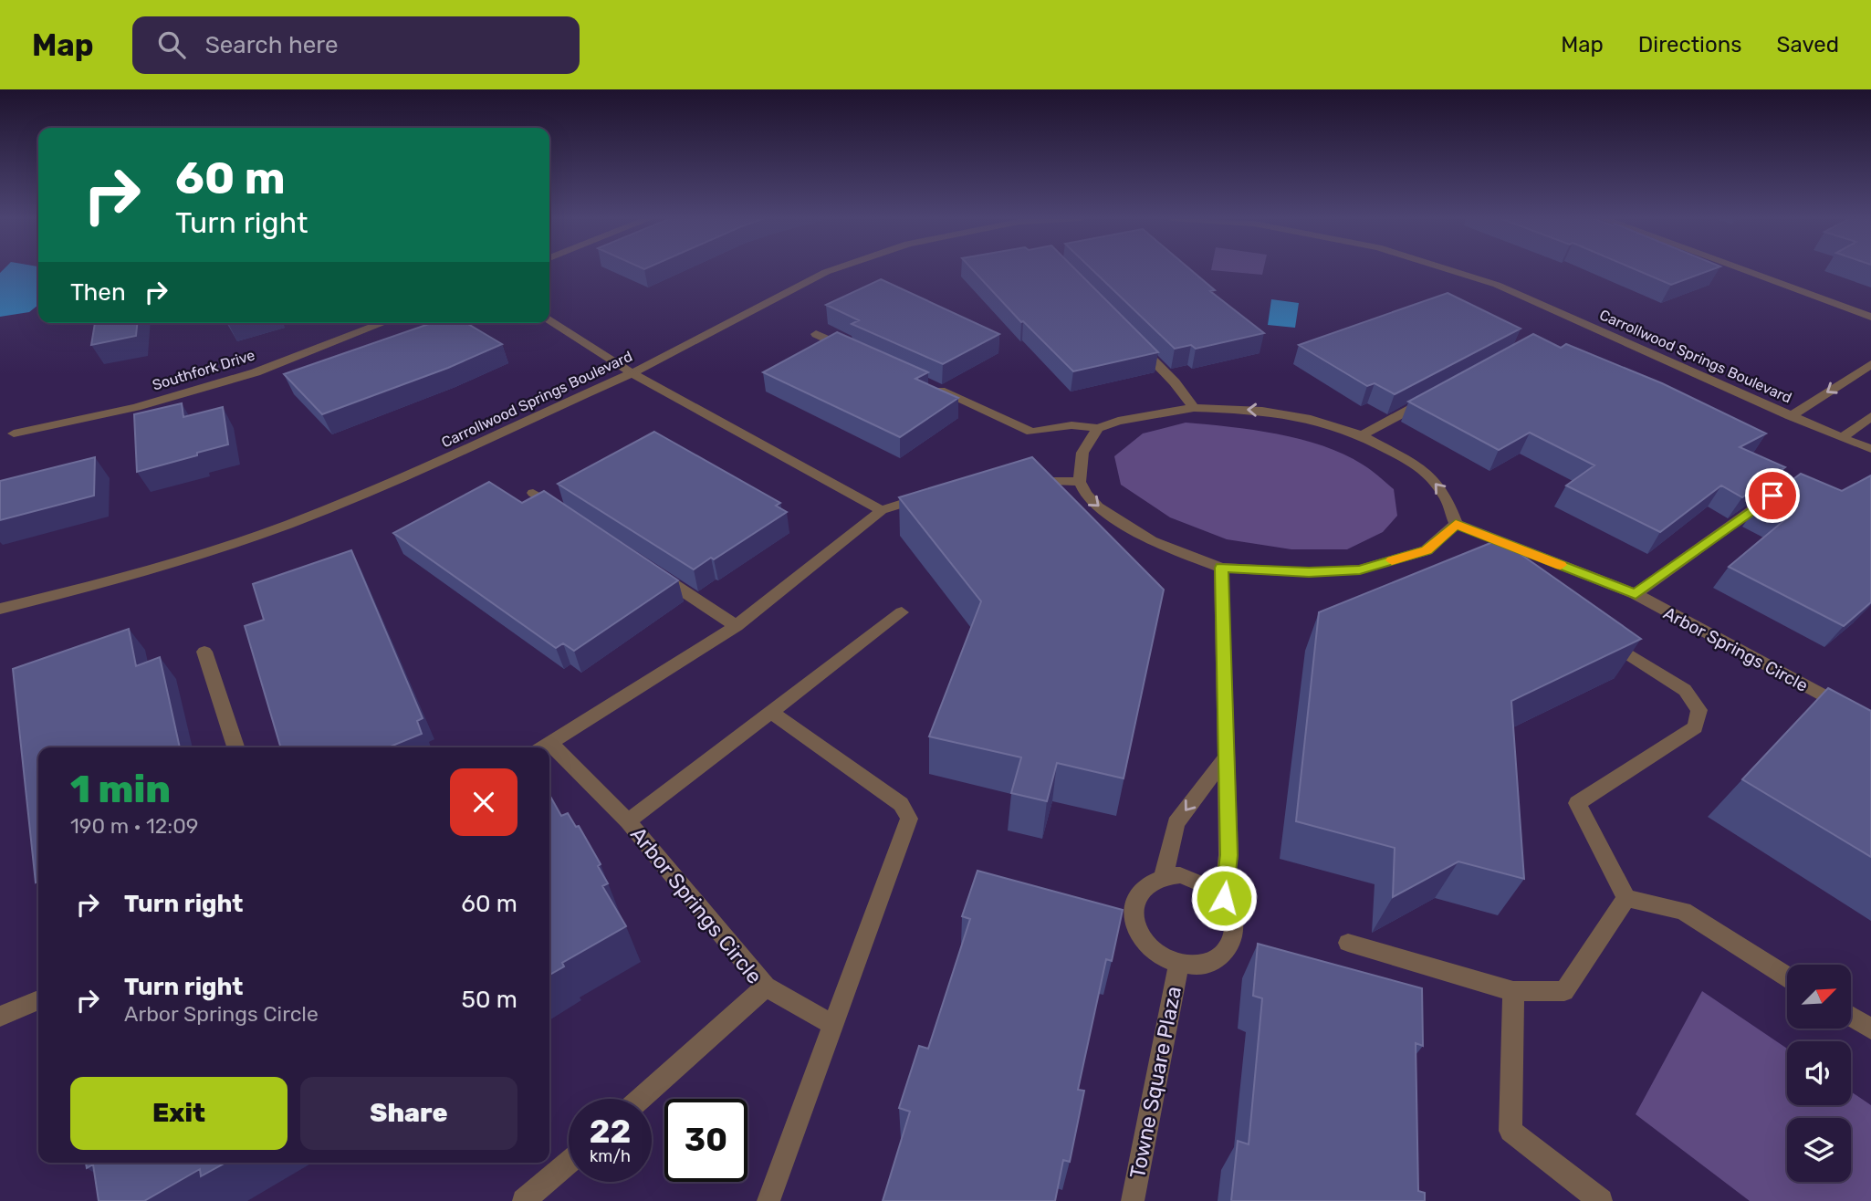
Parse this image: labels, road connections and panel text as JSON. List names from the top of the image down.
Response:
{
  "streets": {
    "street": [
      "Carrollwood Springs Boulevard",
      "Southfork Drive",
      "Arbor Springs Circle",
      "Towne Square Plaza"
    ]
  },
  "north": "top right",
  "page": {
    "header": "Map",
    "search": "Search here",
    "nav": ["Map", "Directions", "Saved"],
    "turn": ["60 m", "Turn right"],
    "then": "Then",
    "heading": ["1 min", "190 m · 12:09"],
    "list": [
      {
        "name": "Turn right",
        "value": "60 m"
      },
      {
        "name": "Turn right",
        "note": "Arbor Springs Circle",
        "value": "50 m"
      }
    ],
    "buttons": ["Exit", "Share"],
    "speed": "22 km/h",
    "limit": "30"
  }
}
